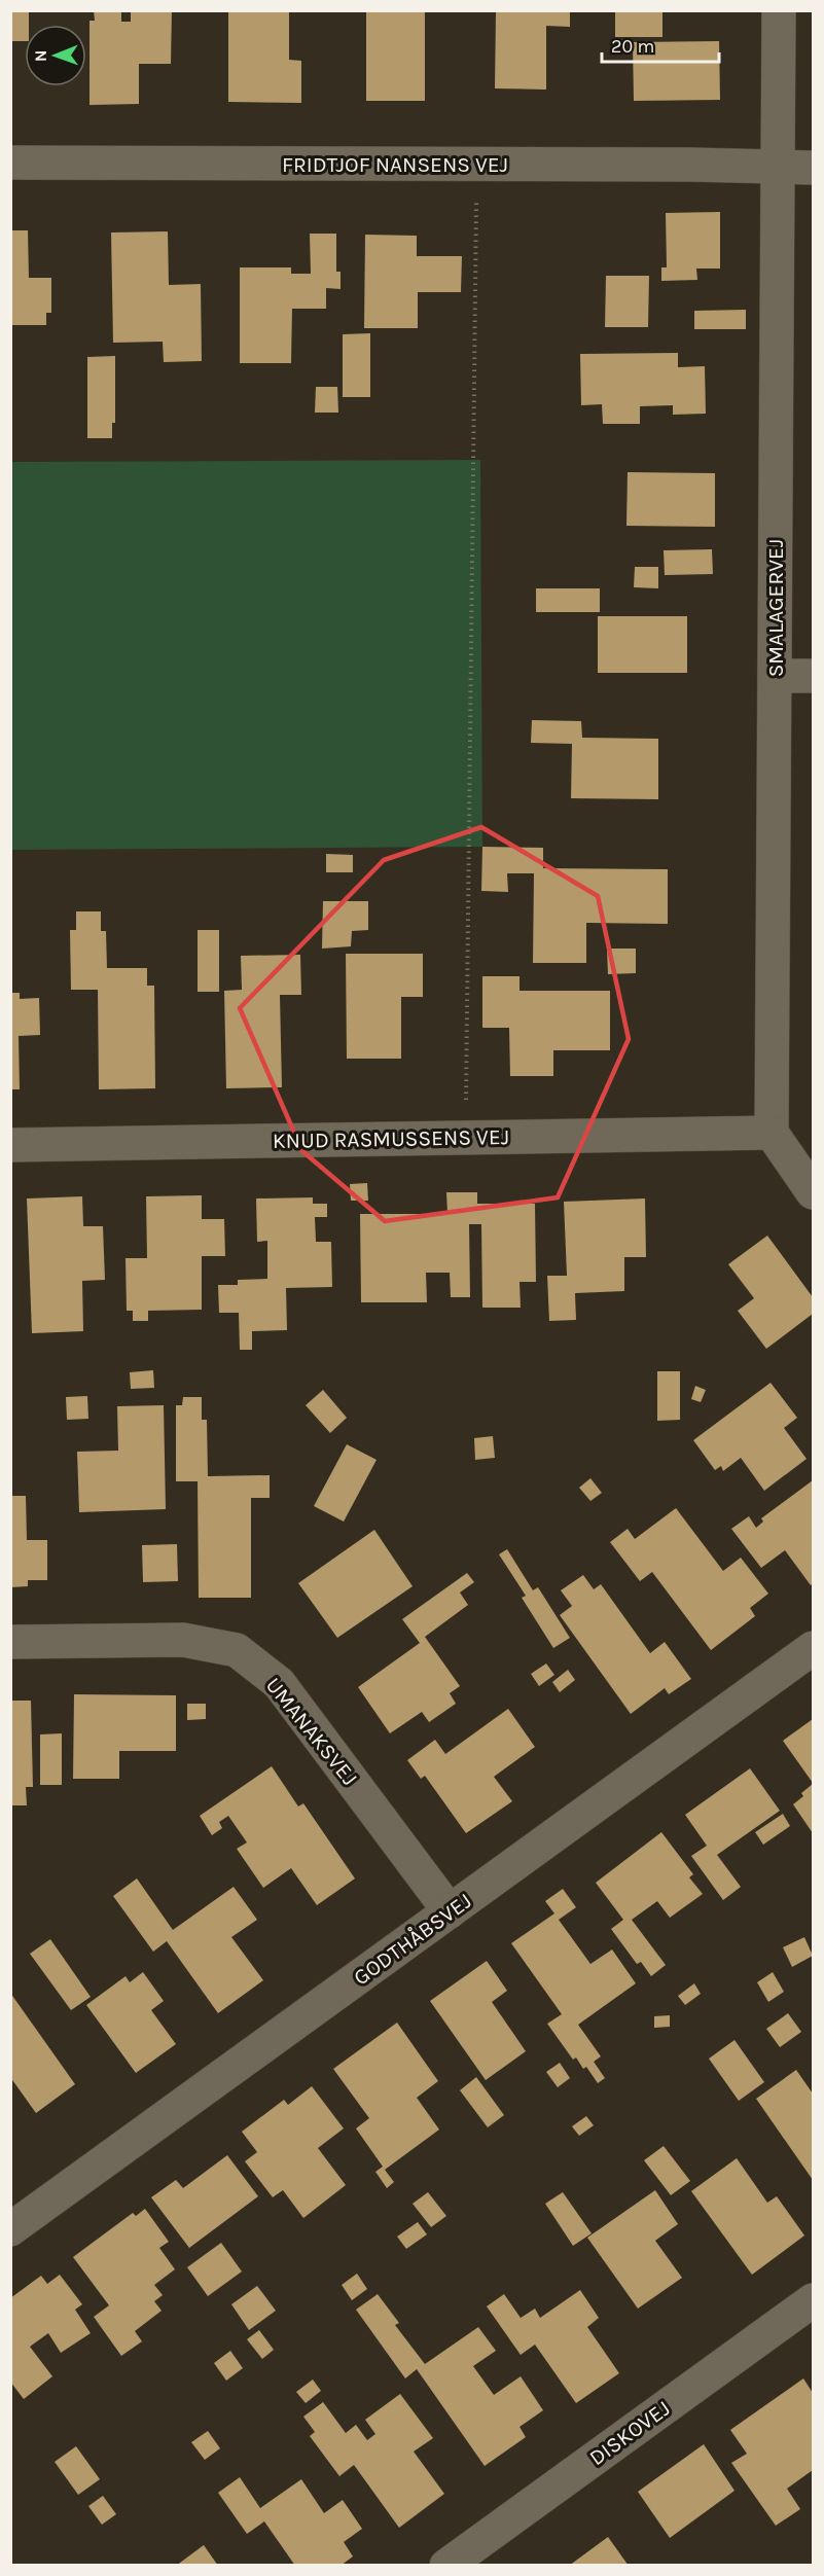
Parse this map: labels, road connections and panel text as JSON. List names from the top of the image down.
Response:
{
  "streets": {
    "street": [
      "FRIDTJOF NANSENS VEJ",
      "SMALAGERVEJ",
      "KNUD RASMUSSENS VEJ",
      "UMANAKSVEJ",
      "GODTHÅBSVEJ",
      "DISKOVEJ"
    ]
  },
  "crossings": [
    ["FRIDTJOF NANSENS VEJ", "SMALAGERVEJ"],
    ["SMALAGERVEJ", "KNUD RASMUSSENS VEJ"],
    ["UMANAKSVEJ", "GODTHÅBSVEJ"]
  ],
  "scale_bar": "20 m",
  "north": "left"
}
